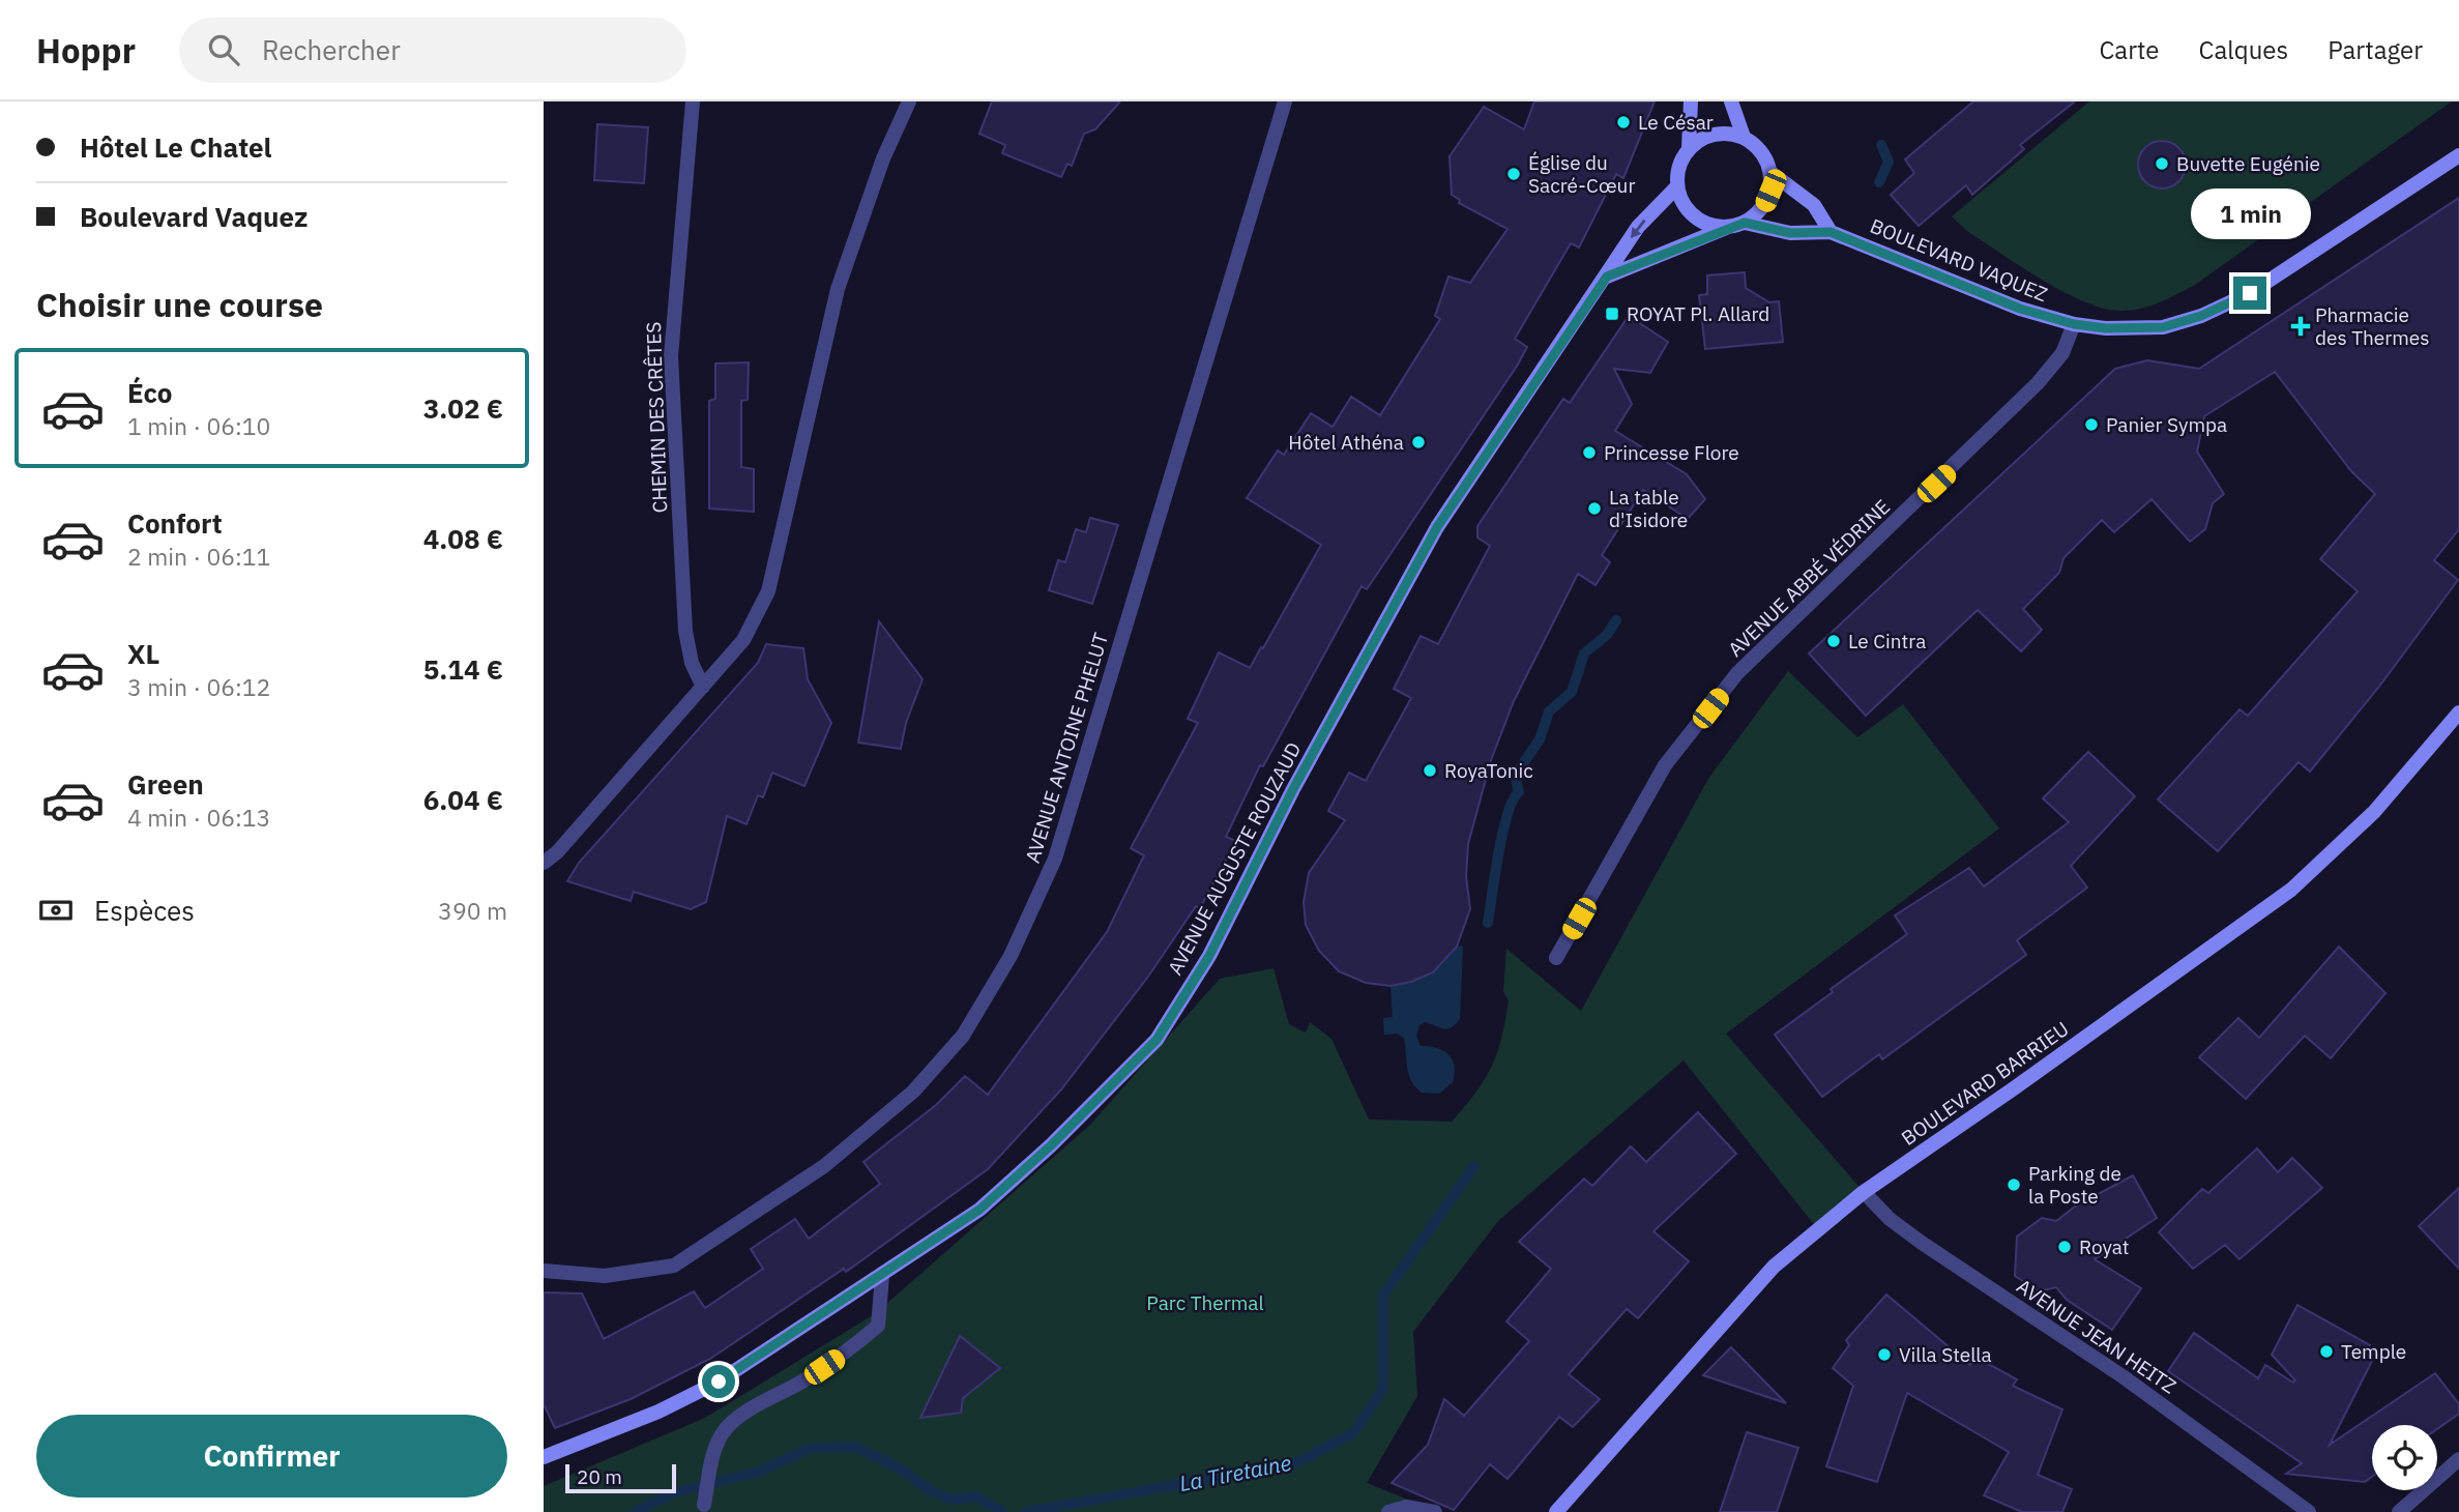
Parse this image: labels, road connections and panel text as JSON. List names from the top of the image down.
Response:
{
  "streets": {
    "main road": ["BOULEVARD VAQUEZ", "AVENUE AUGUSTE ROUZAUD", "BOULEVARD BARRIEU"],
    "street": [
      "CHEMIN DES CRÊTES",
      "AVENUE ABBÉ VÉDRINE",
      "AVENUE ANTOINE PHELUT",
      "AVENUE JEAN HEITZ"
    ]
  },
  "crossings": [
    ["BOULEVARD VAQUEZ", "AVENUE ABBÉ VÉDRINE"],
    ["BOULEVARD BARRIEU", "AVENUE JEAN HEITZ"]
  ],
  "water": ["La Tiretaine"],
  "parks": ["Parc Thermal"],
  "places": {
    "other": [
      "Le César",
      "Buvette Eugénie",
      "Église du Sacré-Cœur",
      "Panier Sympa",
      "Hôtel Athéna",
      "Princesse Flore",
      "La table d'Isidore",
      "Le Cintra",
      "RoyaTonic",
      "Parking de la Poste",
      "Royat",
      "Temple",
      "Villa Stella"
    ],
    "transit": ["ROYAT Pl. Allard"],
    "health": ["Pharmacie des Thermes"]
  },
  "scale_bar": "20 m",
  "page": {
    "header": "Hoppr",
    "search": "Rechercher",
    "nav": ["Carte", "Calques", "Partager"],
    "banner": ["Hôtel Le Chatel", "Boulevard Vaquez"],
    "bubble": "1 min",
    "heading": "Choisir une course",
    "list": [
      {
        "name": "Éco",
        "note": "1 min · 06:10",
        "value": "3.02 €"
      },
      {
        "name": "Confort",
        "note": "2 min · 06:11",
        "value": "4.08 €"
      },
      {
        "name": "XL",
        "note": "3 min · 06:12",
        "value": "5.14 €"
      },
      {
        "name": "Green",
        "note": "4 min · 06:13",
        "value": "6.04 €"
      }
    ],
    "pay": ["Espèces", "390 m"],
    "buttons": "Confirmer",
    "scale": "20 m"
  }
}
